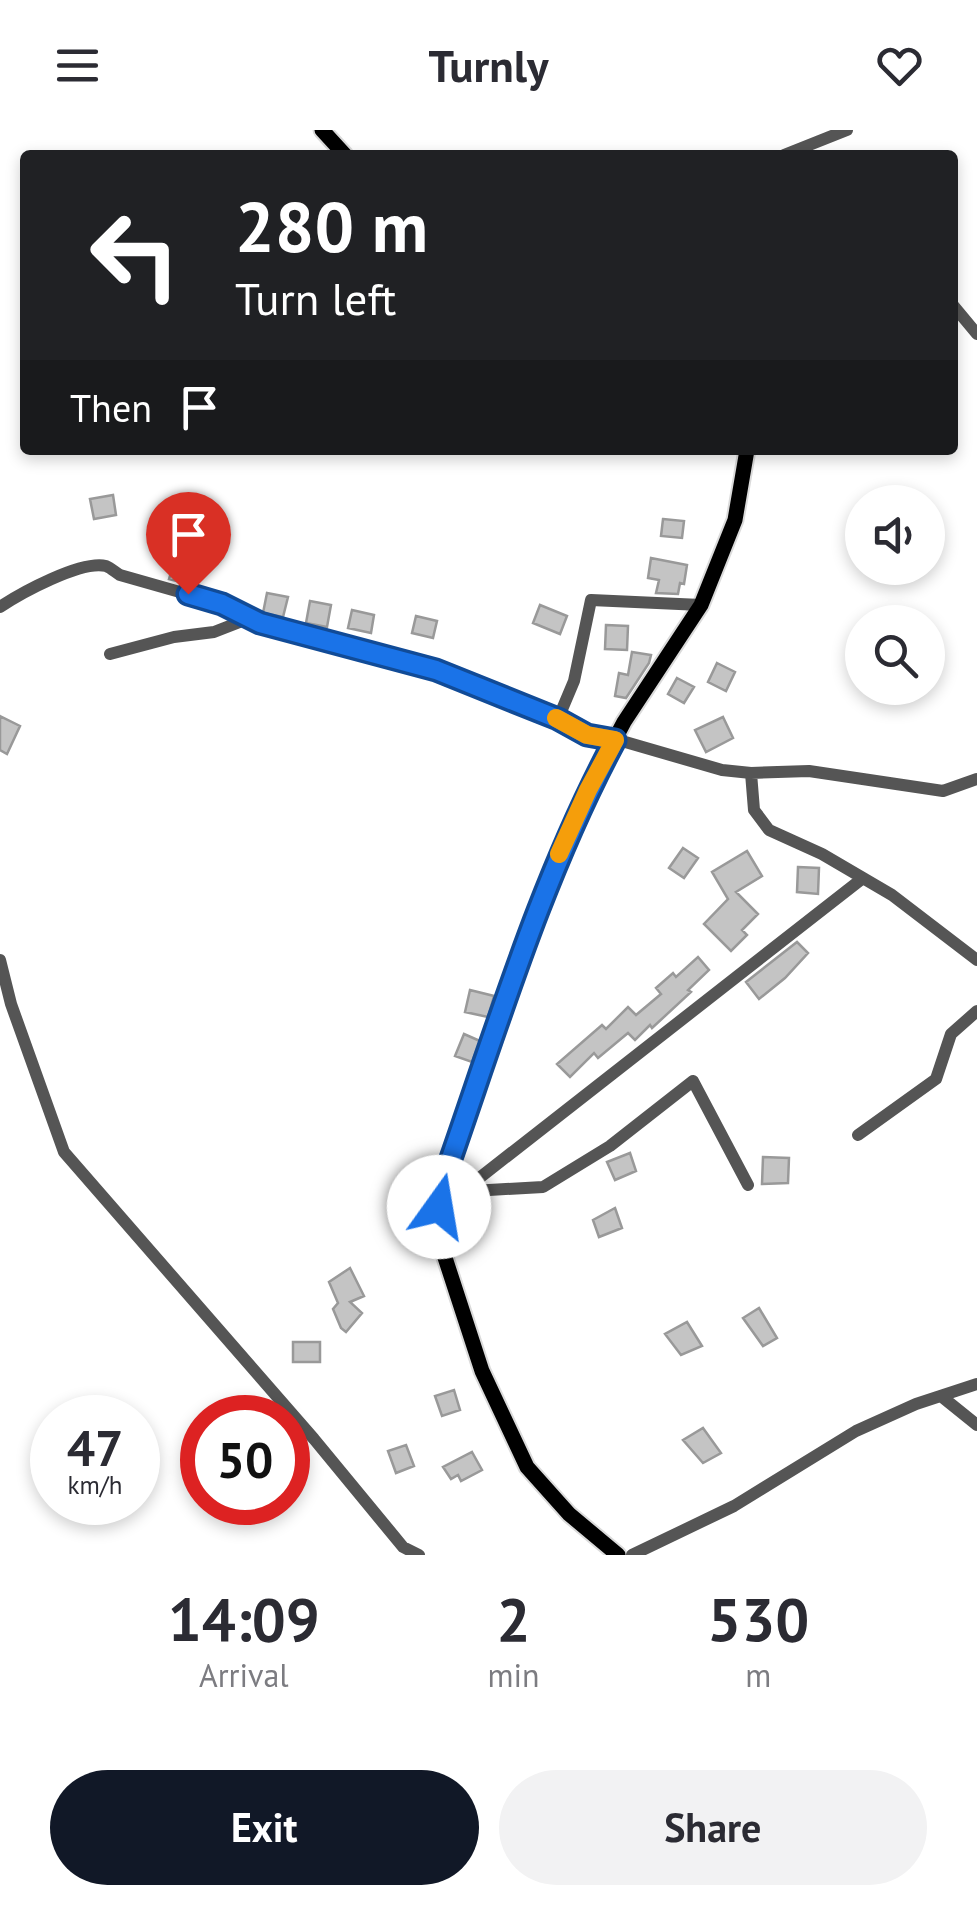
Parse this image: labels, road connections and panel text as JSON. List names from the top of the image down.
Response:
{
  "page": {
    "header": "Turnly",
    "turn": ["280 m", "Turn left"],
    "then": "Then",
    "speed": "47 km/h",
    "limit": "50",
    "eta": [
      "14:09",
      "Arrival",
      "2",
      "min",
      "530",
      "m"
    ],
    "buttons": ["Exit", "Share"]
  }
}
